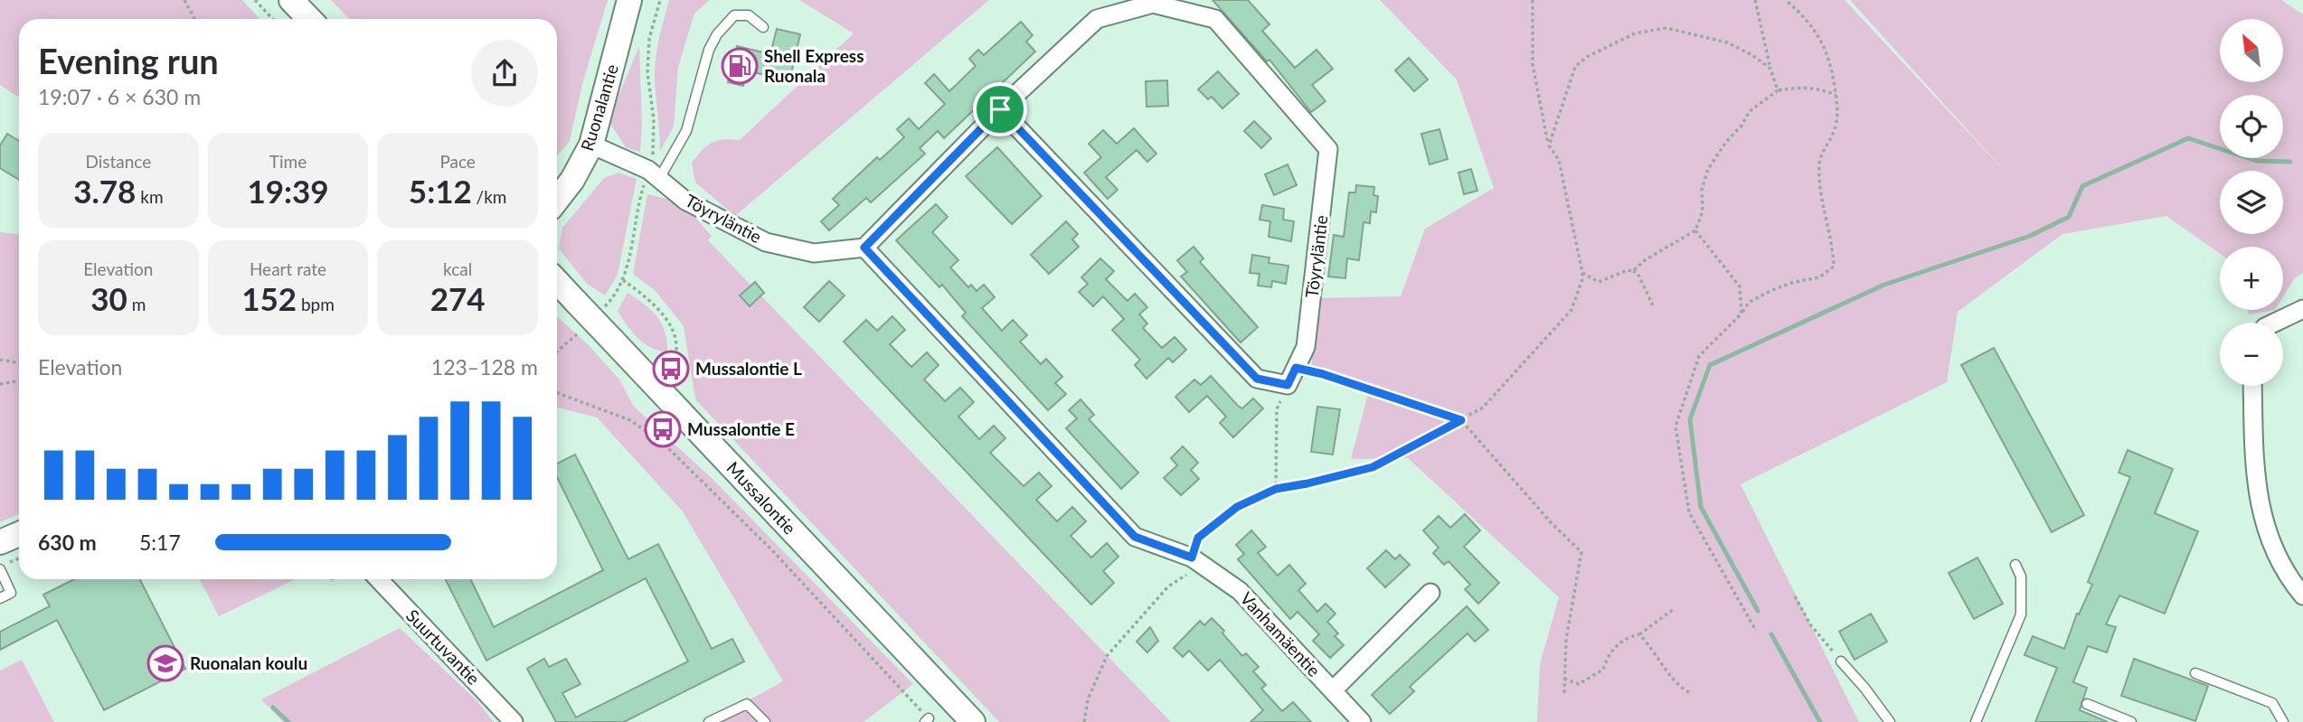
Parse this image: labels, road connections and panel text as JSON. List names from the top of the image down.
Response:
{
  "streets": {
    "main road": ["Ruonalantie", "Mussalontie"],
    "street": ["Töyryläntie", "Vanhamäentie", "Suurtuvantie"]
  },
  "crossings": [
    ["Ruonalantie", "Töyryläntie"],
    ["Töyryläntie", "Vanhamäentie"]
  ],
  "places": {
    "fuel station": ["Shell Express Ruonala"],
    "bus stop": ["Mussalontie L", "Mussalontie E"],
    "school or university": ["Ruonalan koulu"]
  },
  "north": "top left",
  "page": {
    "map_buttons": ["+", "−"],
    "heading": ["Evening run", "19:07 · 6 × 630 m"],
    "stats": [
      ["Distance", "3.78 km"],
      ["Time", "19:39"],
      ["Pace", "5:12 /km"],
      ["Elevation", "30 m"],
      ["Heart rate", "152 bpm"],
      ["kcal", "274"]
    ],
    "chart": ["Elevation", "123–128 m"],
    "list": [
      {
        "name": "630 m",
        "note": "5:17"
      }
    ]
  }
}
